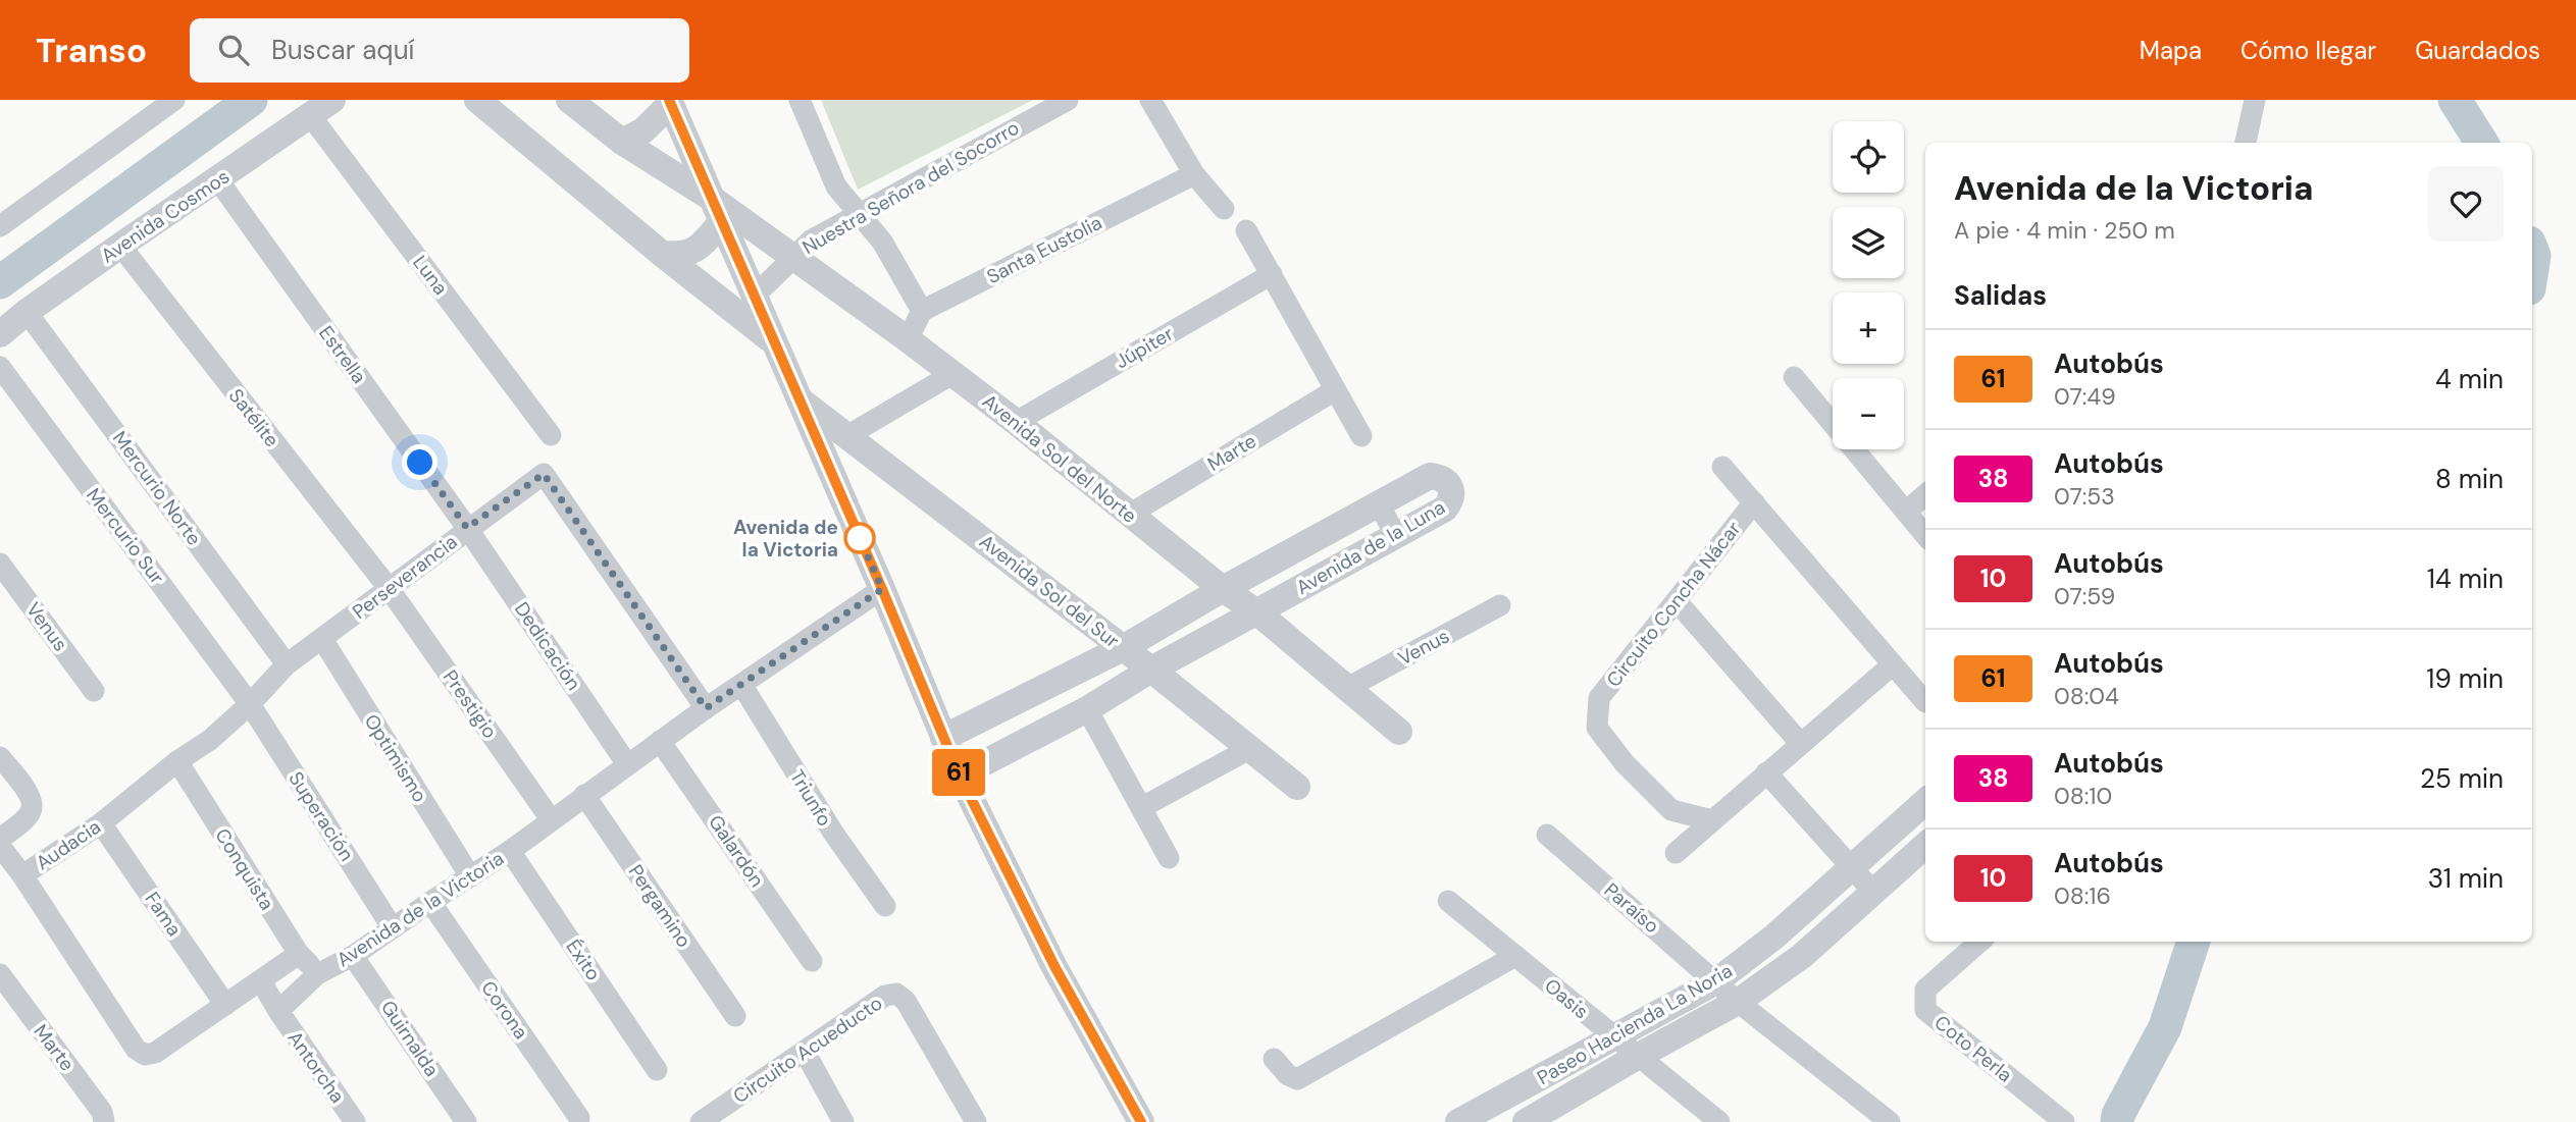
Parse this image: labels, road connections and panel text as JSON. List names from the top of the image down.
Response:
{
  "streets": {
    "street": [
      "Nuestra Señora del Socorro",
      "Avenida Cosmos",
      "Santa Eustolia",
      "Luna",
      "Júpiter",
      "Estrella",
      "Satélite",
      "Marte",
      "Avenida Sol del Norte",
      "Mercurio Norte",
      "Mercurio Sur",
      "Avenida de la Luna",
      "Perseverancia",
      "Avenida Sol del Sur",
      "Circuito Concha Nácar",
      "Venus",
      "Dedicación",
      "Prestigio",
      "Optimismo",
      "Triunfo",
      "Superación",
      "Audacia",
      "Galardón",
      "Conquista",
      "Pergamino",
      "Paraíso",
      "Avenida de la Victoria",
      "Fama",
      "Éxito",
      "Oasis",
      "Corona",
      "Paseo Hacienda La Noria",
      "Guirnalda",
      "Coto Perla",
      "Circuito Acueducto",
      "Antorcha"
    ]
  },
  "crossings": [
    ["Nuestra Señora del Socorro", "Avenida Sol del Norte"],
    ["Avenida Cosmos", "Luna"],
    ["Avenida Cosmos", "Estrella"],
    ["Avenida Cosmos", "Satélite"],
    ["Avenida Cosmos", "Mercurio Norte"],
    ["Júpiter", "Avenida Sol del Norte"],
    ["Estrella", "Perseverancia"],
    ["Estrella", "Dedicación"],
    ["Satélite", "Perseverancia"],
    ["Satélite", "Prestigio"],
    ["Marte", "Avenida Sol del Norte"],
    ["Avenida Sol del Norte", "Avenida de la Luna"],
    ["Avenida Sol del Norte", "Venus"],
    ["Mercurio Norte", "Perseverancia"],
    ["Mercurio Sur", "Perseverancia"],
    ["Mercurio Sur", "Superación"],
    ["Mercurio Sur", "Audacia"],
    ["Avenida de la Luna", "Avenida Sol del Sur"],
    ["Perseverancia", "Dedicación"],
    ["Perseverancia", "Prestigio"],
    ["Perseverancia", "Optimismo"],
    ["Perseverancia", "Superación"],
    ["Perseverancia", "Audacia"],
    ["Perseverancia", "Avenida de la Victoria"],
    ["Dedicación", "Avenida de la Victoria"],
    ["Prestigio", "Avenida de la Victoria"],
    ["Optimismo", "Avenida de la Victoria"],
    ["Triunfo", "Avenida de la Victoria"],
    ["Superación", "Audacia"],
    ["Superación", "Avenida de la Victoria"],
    ["Audacia", "Conquista"],
    ["Audacia", "Fama"],
    ["Galardón", "Avenida de la Victoria"],
    ["Conquista", "Avenida de la Victoria"],
    ["Pergamino", "Avenida de la Victoria"],
    ["Paraíso", "Paseo Hacienda La Noria"],
    ["Avenida de la Victoria", "Éxito"],
    ["Avenida de la Victoria", "Corona"],
    ["Avenida de la Victoria", "Guirnalda"],
    ["Avenida de la Victoria", "Antorcha"],
    ["Oasis", "Paseo Hacienda La Noria"]
  ],
  "places": ["Avenida de la Victoria"],
  "lines": ["bus line 61"],
  "page": {
    "header": "Transo",
    "search": "Buscar aquí",
    "nav": ["Mapa", "Cómo llegar", "Guardados"],
    "on_map": "61",
    "map_buttons": ["+", "−"],
    "heading": [
      ["Avenida de la Victoria", "A pie · 4 min · 250 m"],
      "Salidas"
    ],
    "list": [
      {
        "mark": "61",
        "name": "Autobús",
        "note": "07:49",
        "value": "4 min"
      },
      {
        "mark": "38",
        "name": "Autobús",
        "note": "07:53",
        "value": "8 min"
      },
      {
        "mark": "10",
        "name": "Autobús",
        "note": "07:59",
        "value": "14 min"
      },
      {
        "mark": "61",
        "name": "Autobús",
        "note": "08:04",
        "value": "19 min"
      },
      {
        "mark": "38",
        "name": "Autobús",
        "note": "08:10",
        "value": "25 min"
      },
      {
        "mark": "10",
        "name": "Autobús",
        "note": "08:16",
        "value": "31 min"
      }
    ]
  }
}
